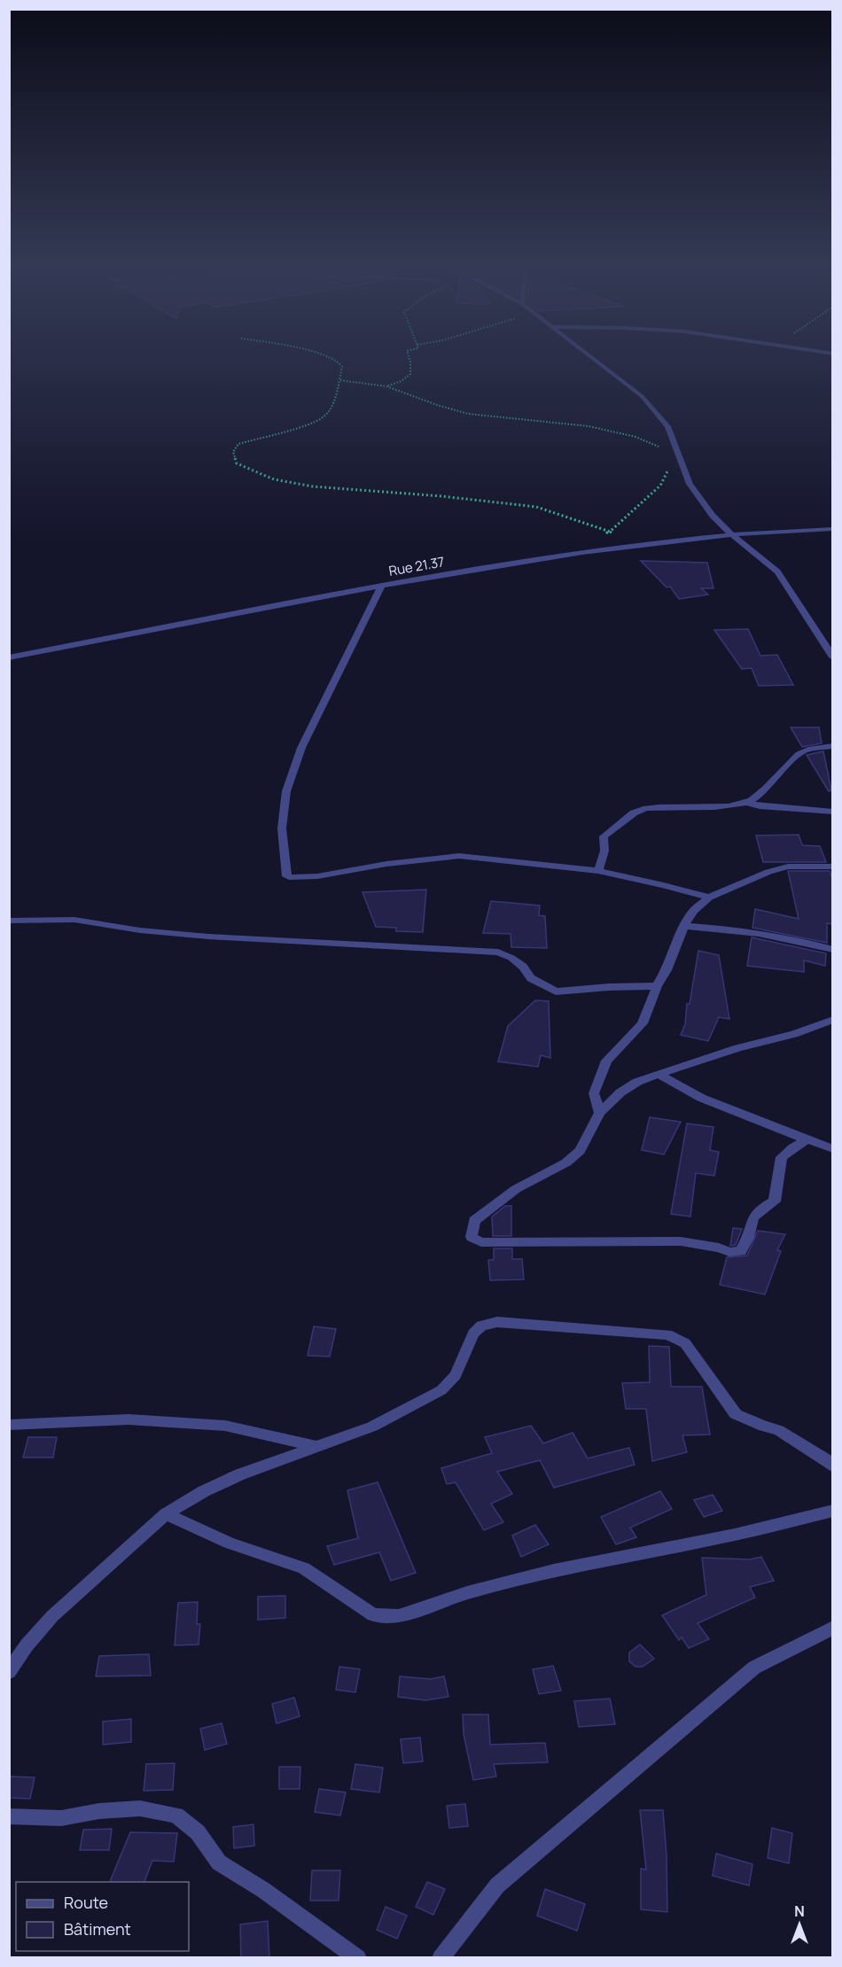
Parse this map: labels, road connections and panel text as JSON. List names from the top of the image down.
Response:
{
  "streets": {
    "street": ["Rue 21.37"]
  },
  "legend": ["Route", "Bâtiment"],
  "north": "top"
}
